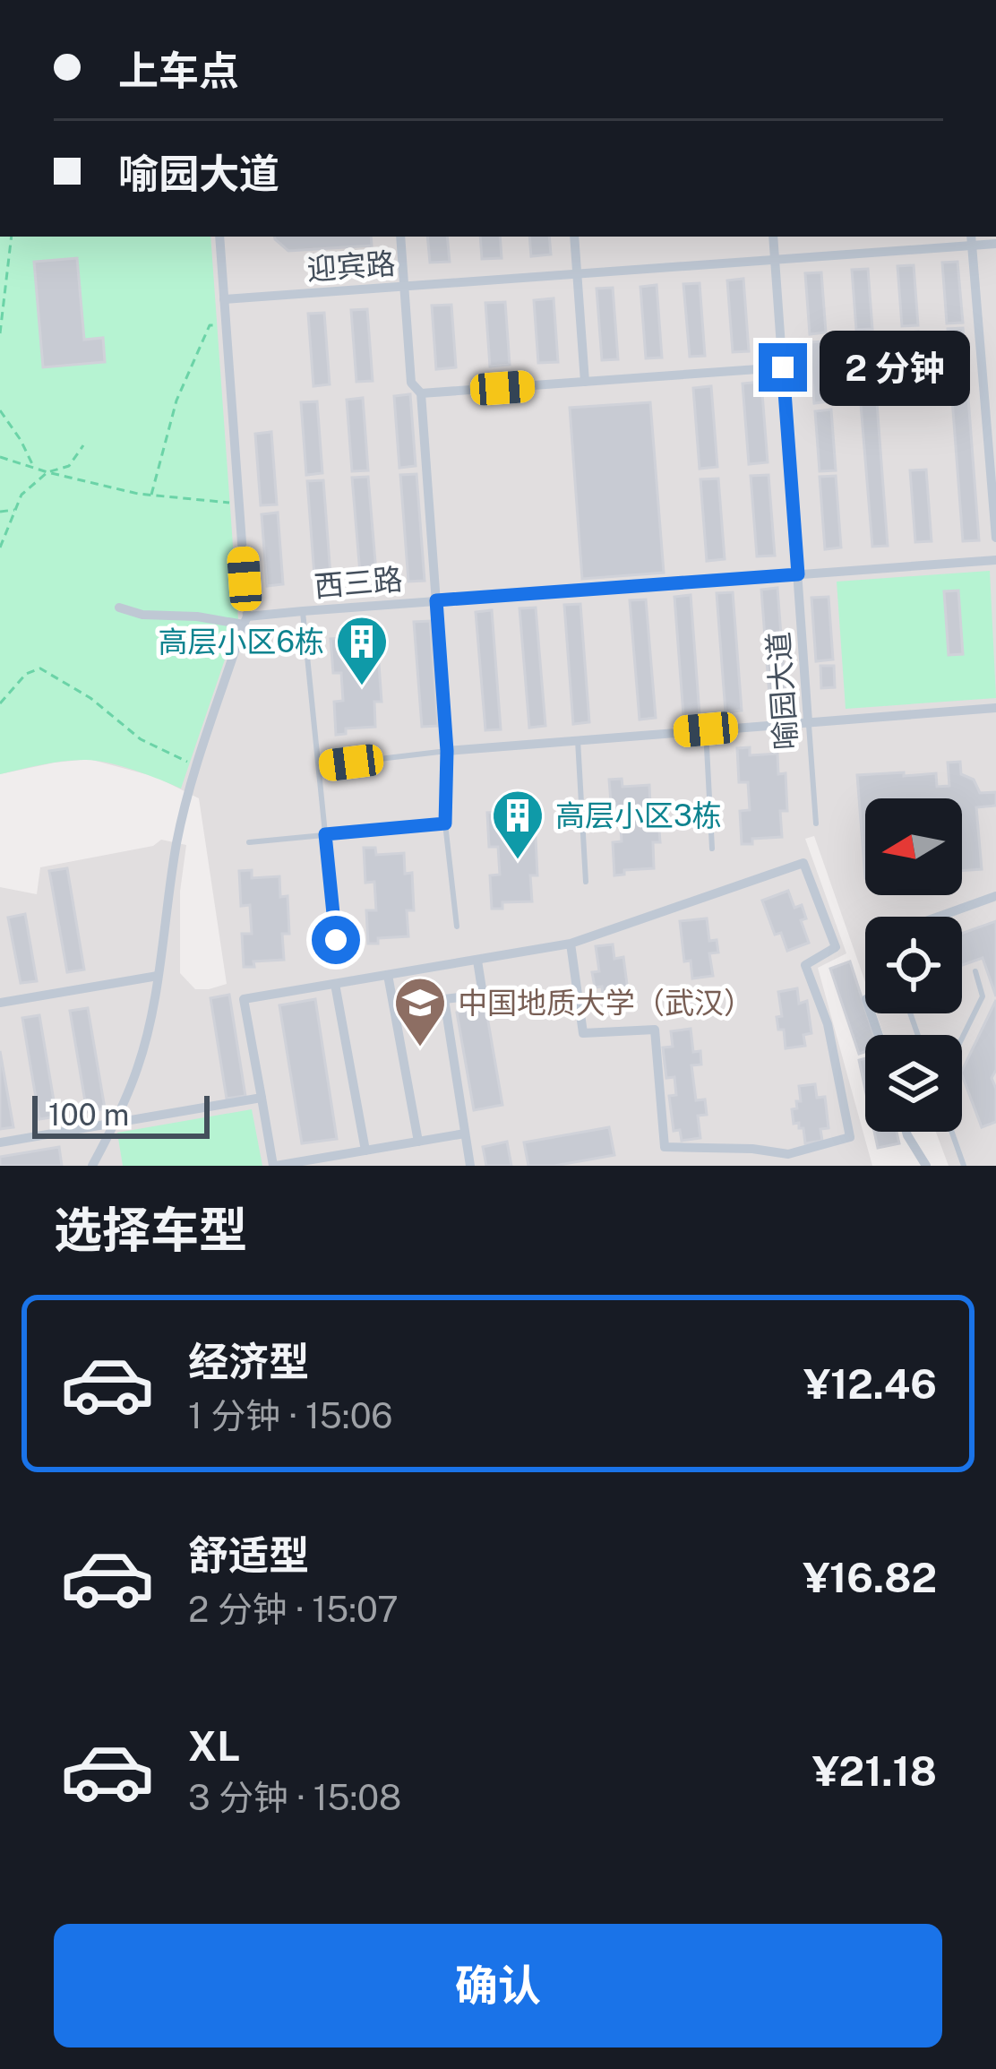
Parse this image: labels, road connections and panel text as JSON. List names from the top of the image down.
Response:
{
  "streets": {
    "street": ["迎宾路", "西三路", "喻园大道"]
  },
  "crossings": [
    ["迎宾路", "喻园大道"],
    ["西三路", "喻园大道"]
  ],
  "places": {
    "building": ["高层小区6栋", "高层小区3栋"],
    "school or university": ["中国地质大学（武汉）"]
  },
  "scale_bar": "100 m",
  "north": "left",
  "page": {
    "banner": ["上车点", "喻园大道"],
    "bubble": "2 分钟",
    "scale": "100 m",
    "heading": "选择车型",
    "list": [
      {
        "name": "经济型",
        "note": "1 分钟 · 15:06",
        "value": "¥12.46"
      },
      {
        "name": "舒适型",
        "note": "2 分钟 · 15:07",
        "value": "¥16.82"
      },
      {
        "name": "XL",
        "note": "3 分钟 · 15:08",
        "value": "¥21.18"
      }
    ],
    "buttons": "确认"
  }
}
